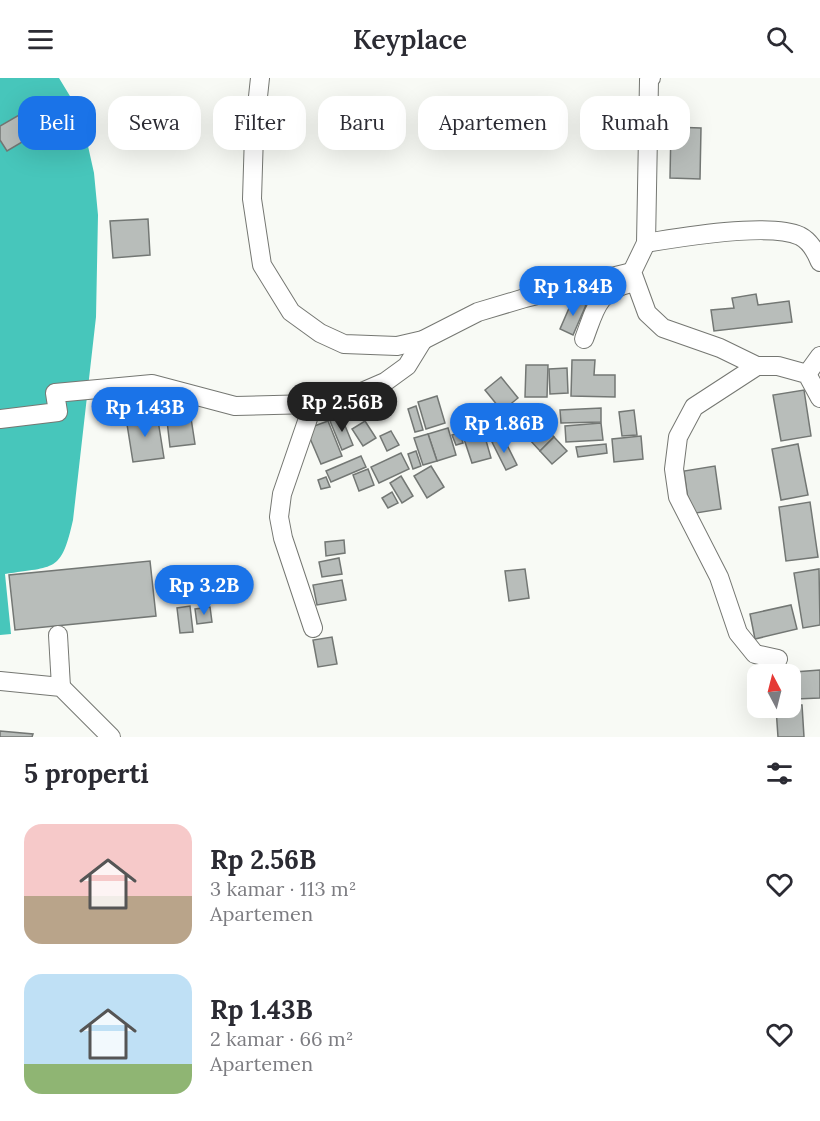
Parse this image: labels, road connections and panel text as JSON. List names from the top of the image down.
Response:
{
  "north": "top",
  "page": {
    "header": "Keyplace",
    "chip": [
      "Beli",
      "Sewa",
      "Filter",
      "Baru",
      "Apartemen",
      "Rumah"
    ],
    "price": [
      "Rp 1.84B",
      "Rp 2.56B",
      "Rp 1.43B",
      "Rp 1.86B",
      "Rp 3.2B"
    ],
    "heading": "5 properti",
    "list": [
      {
        "name": "Rp 2.56B",
        "note": "3 kamar · 113 m² · Apartemen"
      },
      {
        "name": "Rp 1.43B",
        "note": "2 kamar · 66 m² · Apartemen"
      }
    ]
  }
}
